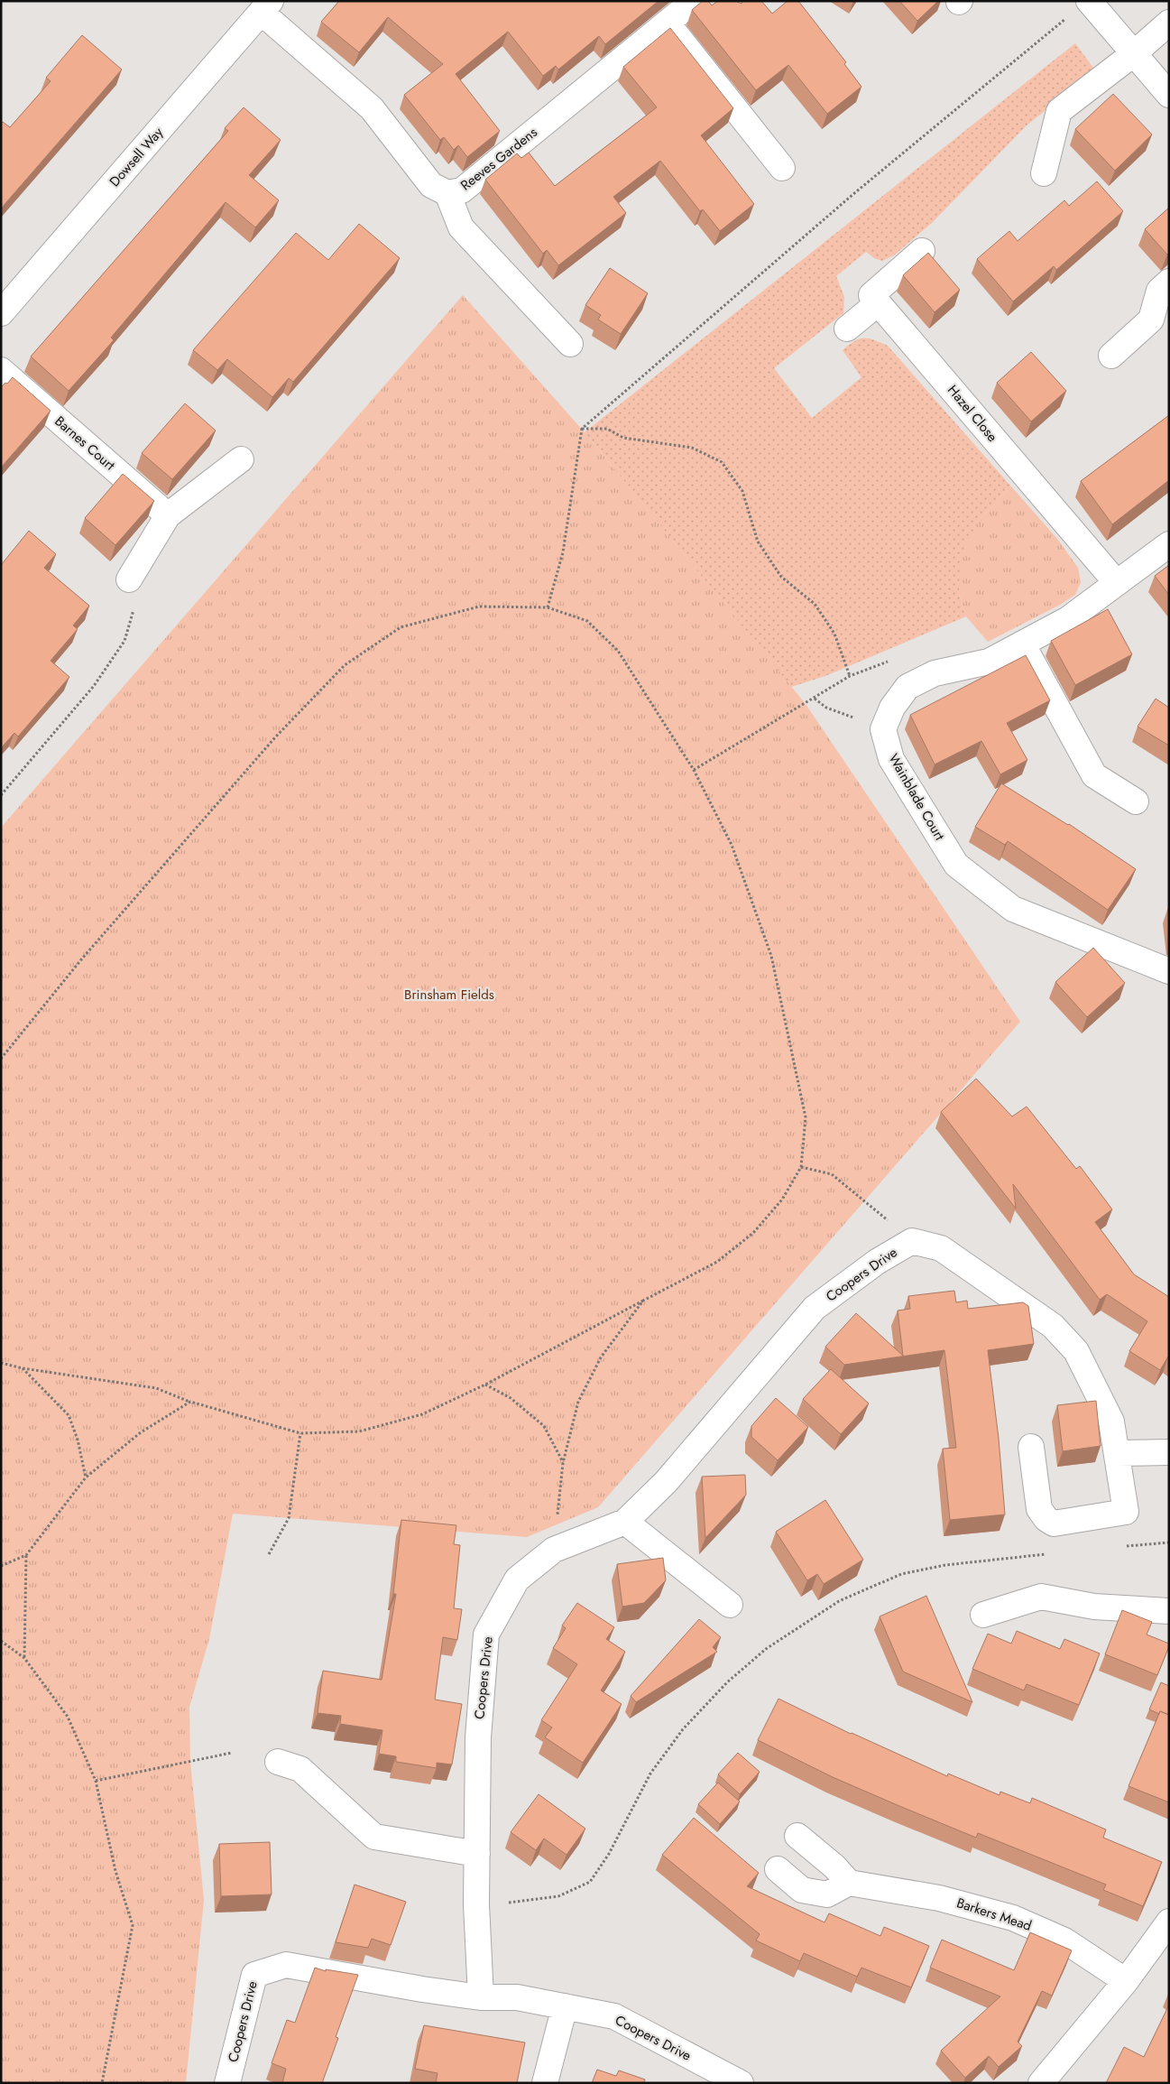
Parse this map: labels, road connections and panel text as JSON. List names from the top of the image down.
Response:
{
  "streets": {
    "street": [
      "Dowsell Way",
      "Reeves Gardens",
      "Hazel Close",
      "Barnes Court",
      "Wainblade Court",
      "Coopers Drive",
      "Barkers Mead"
    ]
  },
  "crossings": [
    ["Dowsell Way", "Reeves Gardens"]
  ],
  "parks": ["Brinsham Fields"]
}
